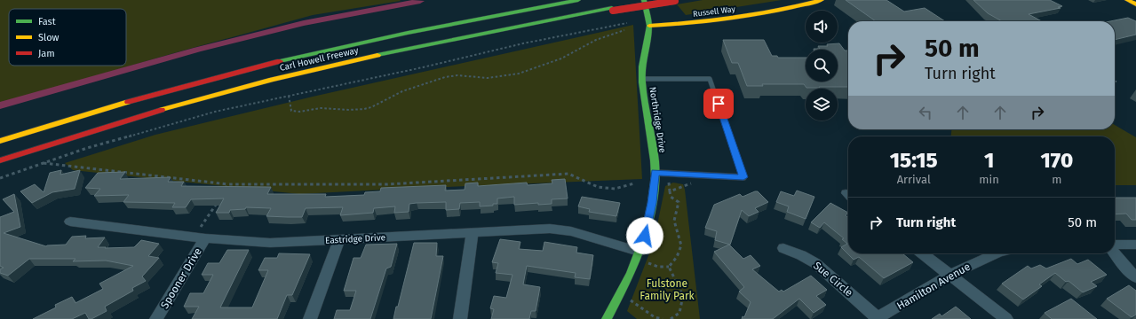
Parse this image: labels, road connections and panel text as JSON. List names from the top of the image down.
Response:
{
  "streets": {
    "main road": ["Russell Way", "Carl Howell Freeway", "Northridge Drive"],
    "street": [
      "Eastridge Drive",
      "Spooner Drive",
      "Sue Circle",
      "Hamilton Avenue"
    ]
  },
  "crossings": [
    ["Russell Way", "Northridge Drive"],
    ["Northridge Drive", "Eastridge Drive"],
    ["Eastridge Drive", "Spooner Drive"],
    ["Sue Circle", "Hamilton Avenue"]
  ],
  "parks": ["Fulstone Family Park"],
  "legend": ["Fast", "Slow", "Jam"],
  "page": {
    "turn": ["50 m", "Turn right"],
    "eta": [
      "15:15",
      "Arrival",
      "1",
      "min",
      "170",
      "m"
    ],
    "list": [
      {
        "name": "Turn right",
        "value": "50 m"
      }
    ]
  }
}
